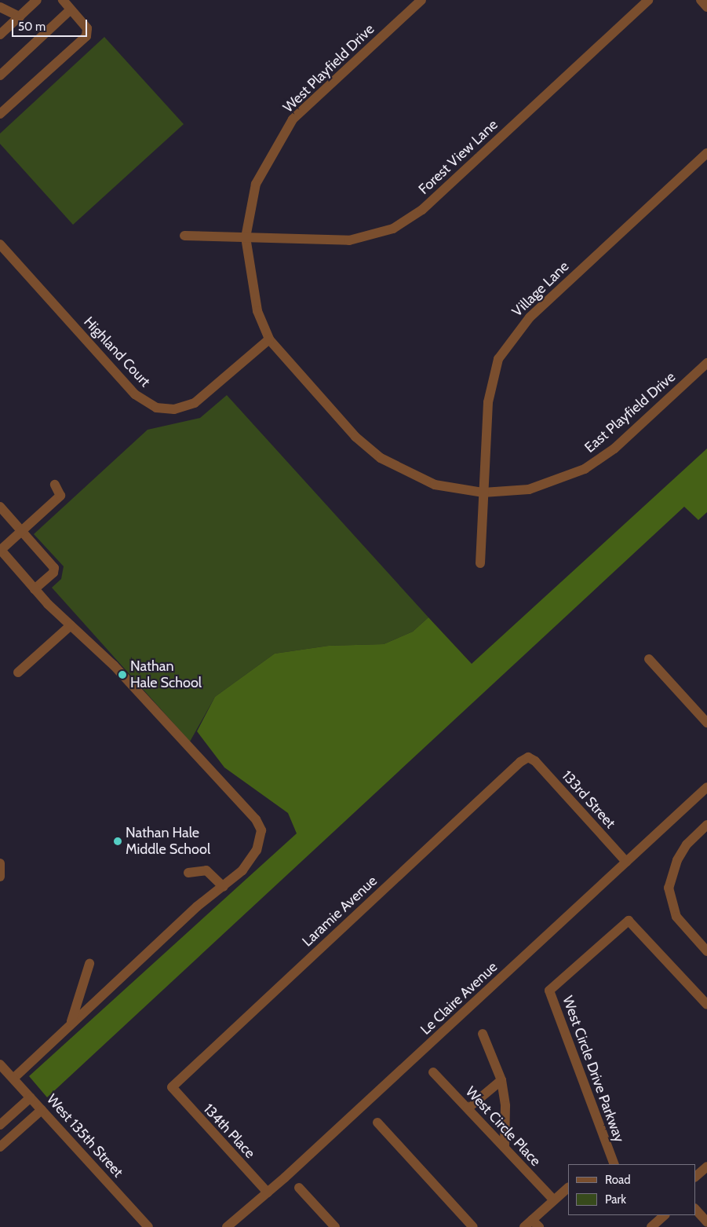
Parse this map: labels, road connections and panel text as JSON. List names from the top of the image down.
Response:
{
  "streets": {
    "street": [
      "West Playfield Drive",
      "Forest View Lane",
      "Village Lane",
      "Highland Court",
      "East Playfield Drive",
      "133rd Street",
      "Laramie Avenue",
      "Le Claire Avenue",
      "West Circle Drive Parkway",
      "West Circle Place",
      "134th Place",
      "West 135th Street"
    ]
  },
  "crossings": [
    ["West Playfield Drive", "Forest View Lane"],
    ["West Playfield Drive", "Highland Court"],
    ["West Playfield Drive", "East Playfield Drive"],
    ["Village Lane", "East Playfield Drive"],
    ["133rd Street", "Laramie Avenue"],
    ["133rd Street", "Le Claire Avenue"],
    ["Laramie Avenue", "134th Place"],
    ["Le Claire Avenue", "134th Place"]
  ],
  "places": ["Nathan Hale School", "Nathan Hale Middle School"],
  "legend": ["Road", "Park"],
  "scale_bar": "50 m"
}
